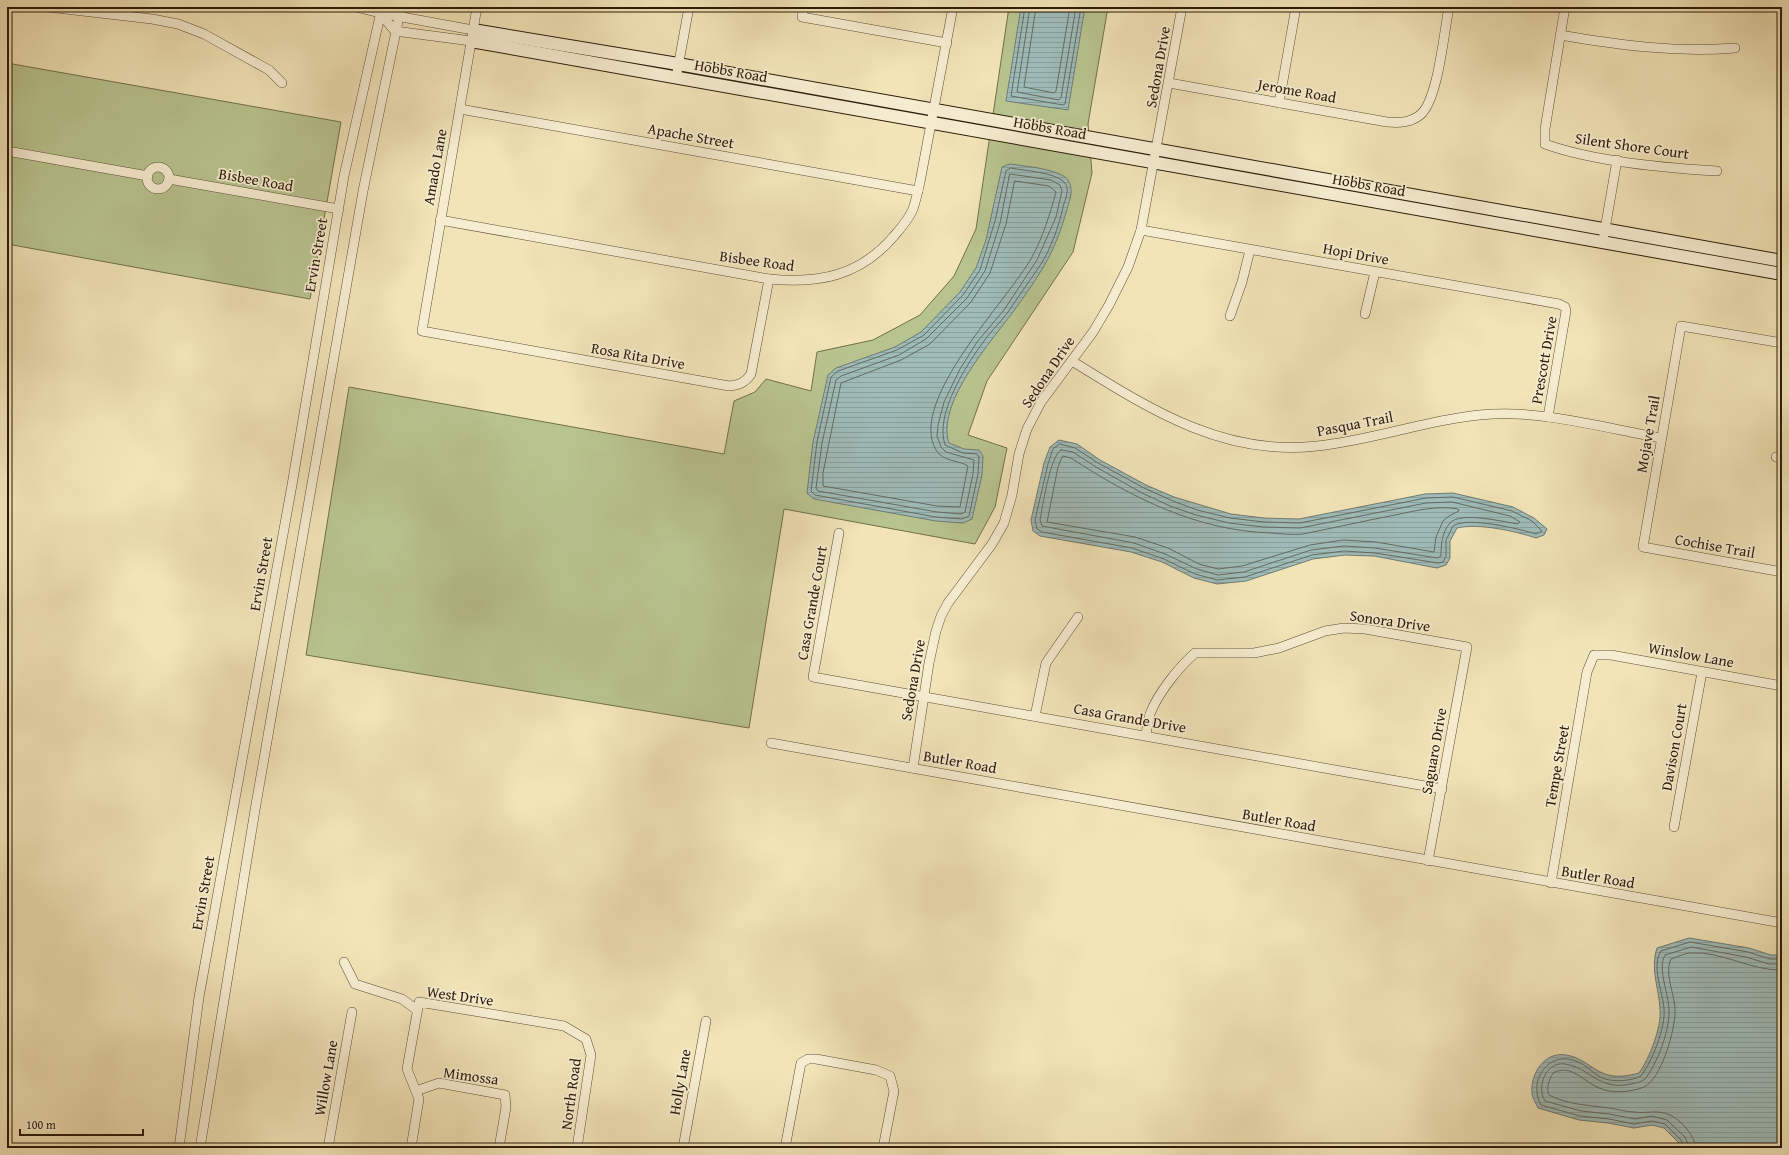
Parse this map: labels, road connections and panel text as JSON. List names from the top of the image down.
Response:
{
  "streets": {
    "street": [
      "Sedona Drive",
      "Hobbs Road",
      "Jerome Road",
      "Apache Street",
      "Silent Shore Court",
      "Amado Lane",
      "Bisbee Road",
      "Hopi Drive",
      "Ervin Street",
      "Rosa Rita Drive",
      "Prescott Drive",
      "Pasqua Trail",
      "Mojave Trail",
      "Cochise Trail",
      "Casa Grande Court",
      "Sonora Drive",
      "Winslow Lane",
      "Casa Grande Drive",
      "Davison Court",
      "Saguaro Drive",
      "Butler Road",
      "Tempe Street",
      "West Drive",
      "Mimossa",
      "Willow Lane",
      "Holly Lane",
      "North Road"
    ]
  },
  "crossings": [
    ["Sedona Drive", "Hobbs Road"],
    ["Sedona Drive", "Jerome Road"],
    ["Sedona Drive", "Hopi Drive"],
    ["Sedona Drive", "Pasqua Trail"],
    ["Sedona Drive", "Casa Grande Drive"],
    ["Sedona Drive", "Butler Road"],
    ["Hobbs Road", "Amado Lane"],
    ["Hobbs Road", "Bisbee Road"],
    ["Hobbs Road", "Ervin Street"],
    ["Apache Street", "Amado Lane"],
    ["Apache Street", "Bisbee Road"],
    ["Amado Lane", "Bisbee Road"],
    ["Amado Lane", "Rosa Rita Drive"],
    ["Bisbee Road", "Ervin Street"],
    ["Bisbee Road", "Rosa Rita Drive"],
    ["Hopi Drive", "Prescott Drive"],
    ["Prescott Drive", "Pasqua Trail"],
    ["Pasqua Trail", "Mojave Trail"],
    ["Mojave Trail", "Cochise Trail"],
    ["Casa Grande Court", "Casa Grande Drive"],
    ["Sonora Drive", "Casa Grande Drive"],
    ["Sonora Drive", "Saguaro Drive"],
    ["Winslow Lane", "Davison Court"],
    ["Winslow Lane", "Tempe Street"],
    ["Casa Grande Drive", "Saguaro Drive"],
    ["Saguaro Drive", "Butler Road"],
    ["Butler Road", "Tempe Street"],
    ["West Drive", "North Road"]
  ],
  "scale_bar": "100 m"
}
